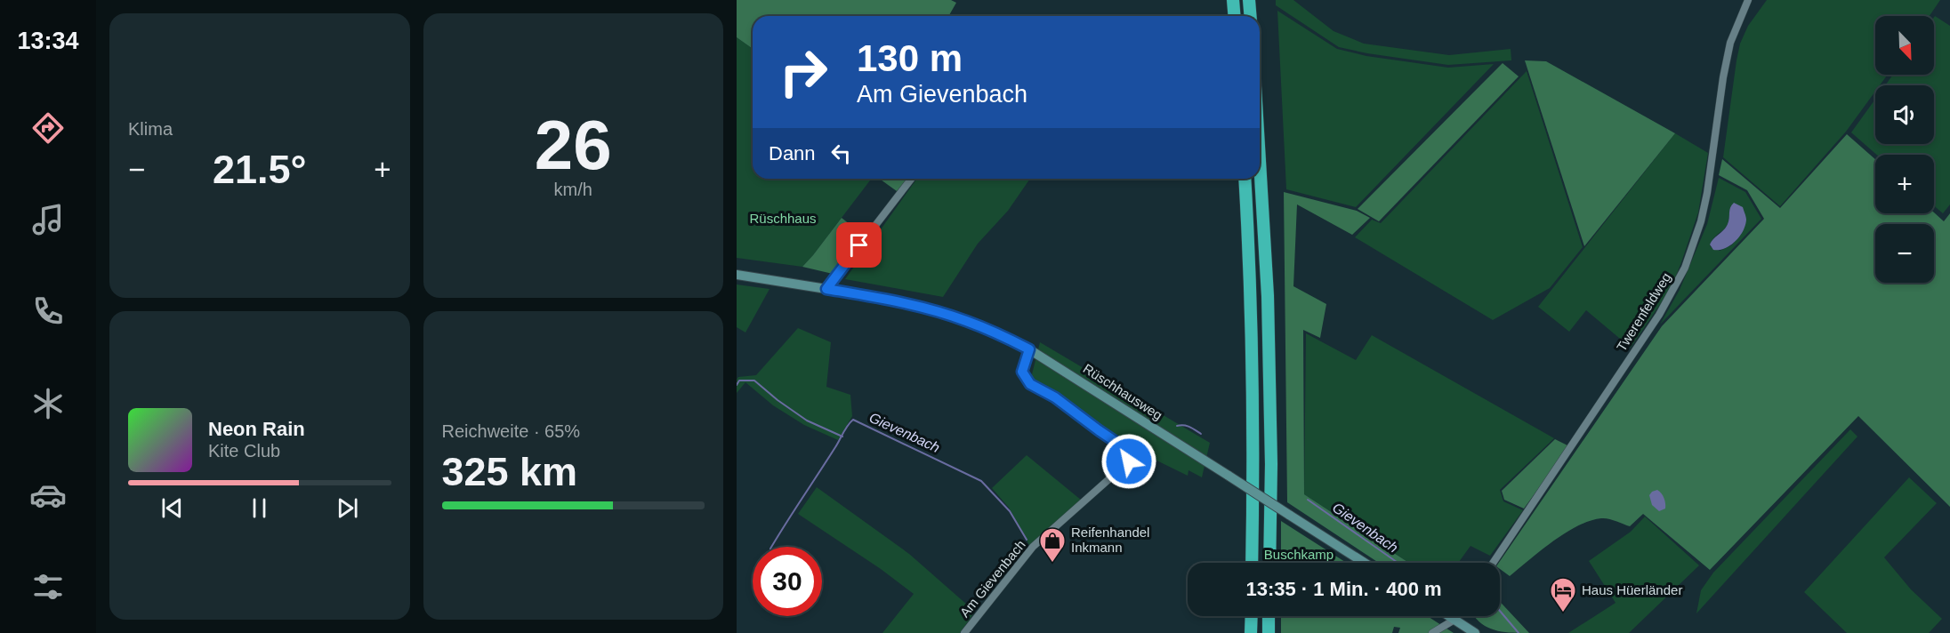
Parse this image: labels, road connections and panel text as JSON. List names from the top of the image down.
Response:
{
  "streets": {
    "main road": ["Rüschhausweg"],
    "street": ["Twerenfeldweg", "Am Gievenbach"]
  },
  "crossings": [
    ["Rüschhausweg", "Am Gievenbach"]
  ],
  "water": ["Gievenbach"],
  "parks": ["Rüschhaus", "Buschkamp"],
  "places": {
    "shop": ["Reifenhandel Inkmann"],
    "hotel": ["Haus Hüerländer"]
  },
  "north": "bottom right",
  "page": {
    "tabs": "13:34",
    "tile": [
      "Klima",
      ["26", "km/h"],
      ["Reichweite · 65%", "325 km"]
    ],
    "map_buttons": ["+", "−"],
    "turn": ["130 m", "Am Gievenbach"],
    "then": "Dann",
    "heat": ["−", "21.5°", "+"],
    "song": ["Neon Rain", "Kite Club"],
    "limit": "30",
    "trip": "13:35 · 1 Min. · 400 m"
  }
}
